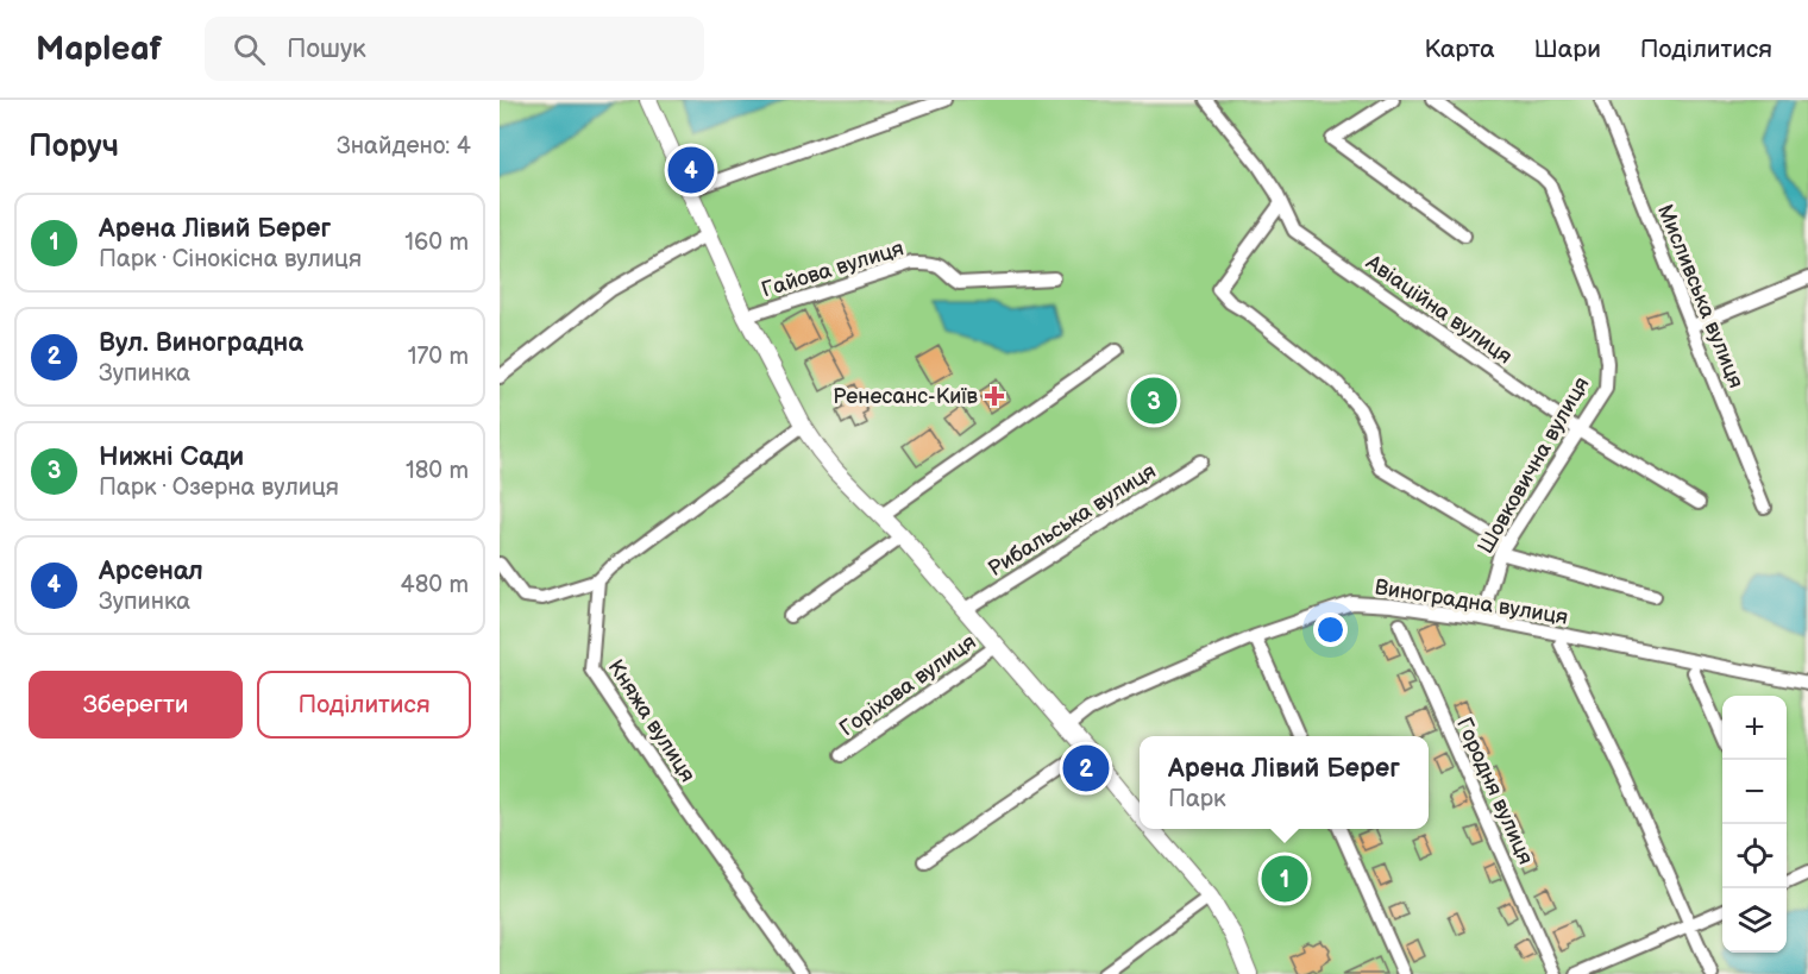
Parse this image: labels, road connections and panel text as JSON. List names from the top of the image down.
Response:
{
  "streets": {
    "street": [
      "Гайова вулиця",
      "Мисливська вулиця",
      "Авіаційна вулиця",
      "Шовковична вулиця",
      "Рибальська вулиця",
      "Виноградна вулиця",
      "Горіхова вулиця",
      "Княжа вулиця",
      "Городня вулиця"
    ]
  },
  "crossings": [
    ["Авіаційна вулиця", "Шовковична вулиця"],
    ["Шовковична вулиця", "Виноградна вулиця"]
  ],
  "places": {
    "health": ["Ренесанс-Київ"]
  },
  "page": {
    "header": "Mapleaf",
    "search": "Пошук",
    "nav": ["Карта", "Шари", "Поділитися"],
    "heading": ["Поруч", "Знайдено: 4"],
    "pins": [
      "4",
      "3",
      "2",
      "1"
    ],
    "list": [
      {
        "mark": "1",
        "name": "Арена Лівий Берег",
        "note": "Парк · Сінокісна вулиця",
        "value": "160 m"
      },
      {
        "mark": "2",
        "name": "Вул. Виноградна",
        "note": "Зупинка",
        "value": "170 m"
      },
      {
        "mark": "3",
        "name": "Нижні Сади",
        "note": "Парк · Озерна вулиця",
        "value": "180 m"
      },
      {
        "mark": "4",
        "name": "Арсенал",
        "note": "Зупинка",
        "value": "480 m"
      }
    ],
    "buttons": ["Зберегти", "Поділитися"],
    "map_buttons": ["+", "−"],
    "popup": ["Арена Лівий Берег", "Парк"]
  }
}
